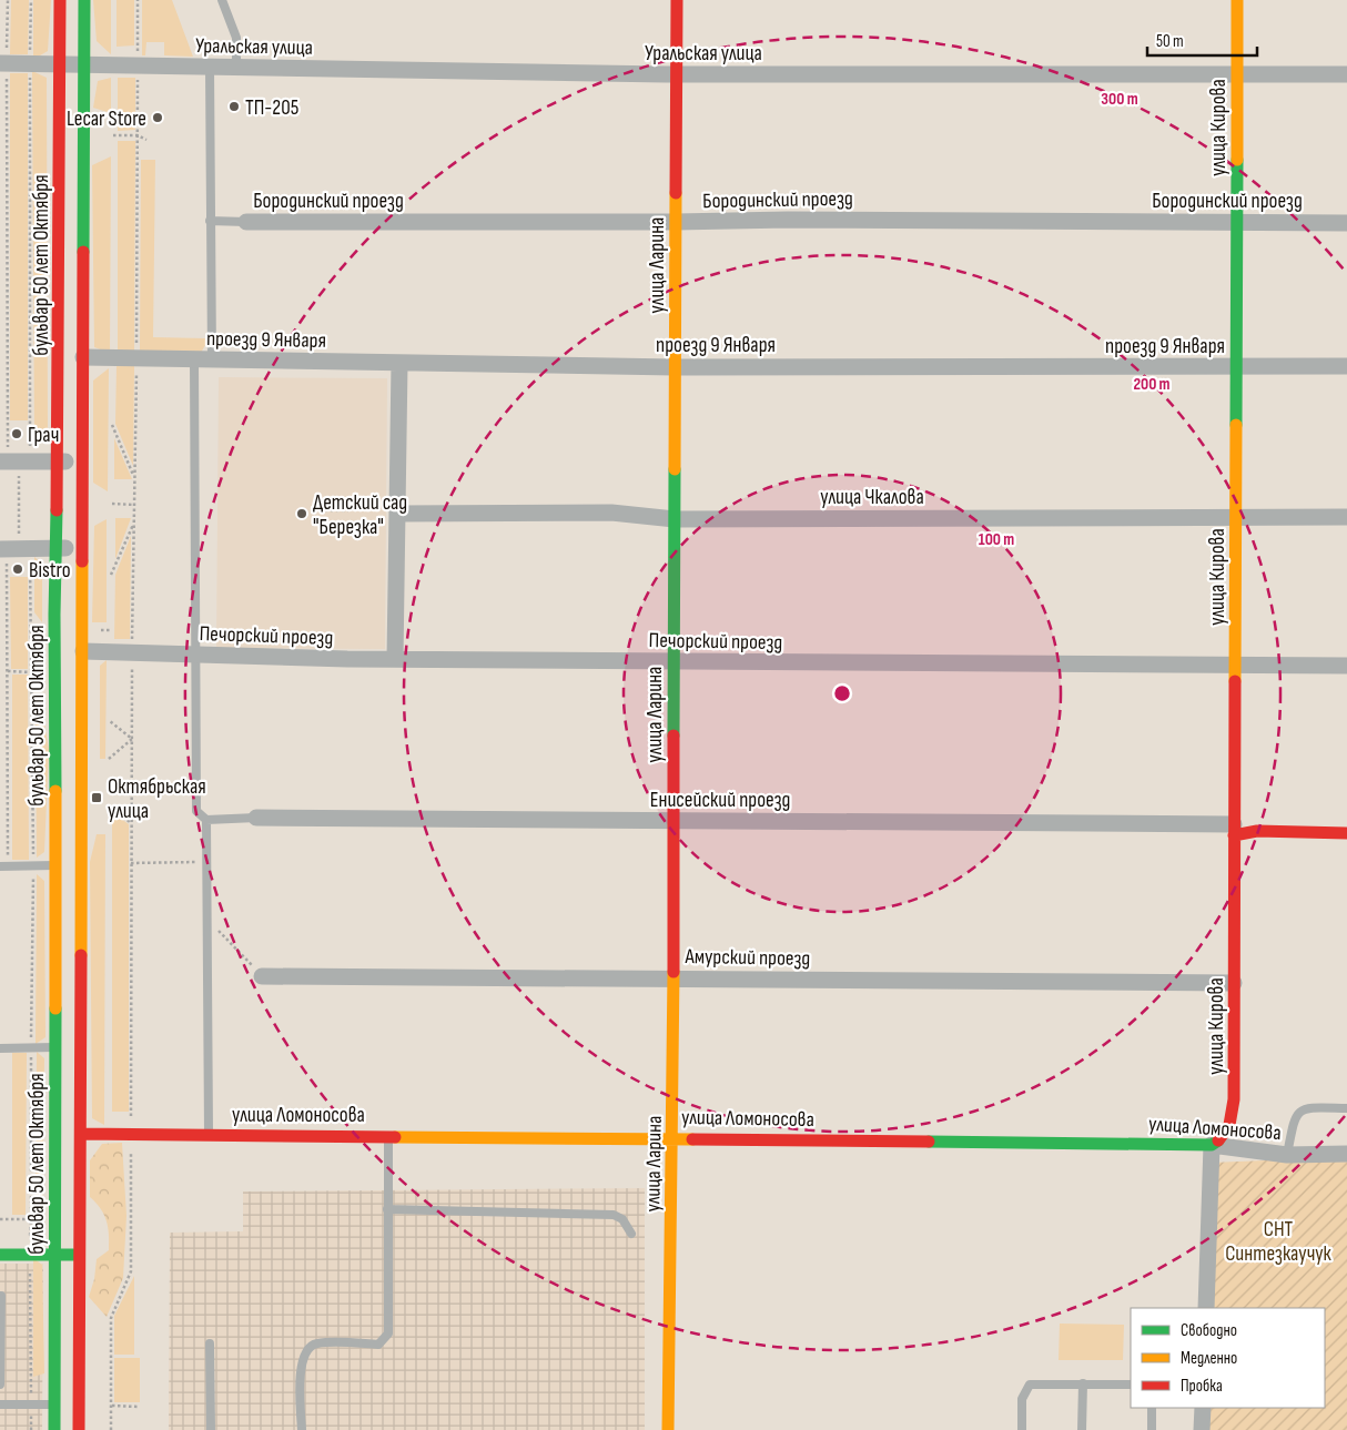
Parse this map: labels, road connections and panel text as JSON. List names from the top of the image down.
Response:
{
  "streets": {
    "main road": [
      "улица Кирова",
      "бульвар 50 лет Октября",
      "улица Ларина",
      "Енисейский проезд",
      "улица Ломоносова"
    ],
    "street": [
      "Уральская улица",
      "Бородинский проезд",
      "проезд 9 Января",
      "улица Чкалова",
      "Печорский проезд",
      "Амурский проезд"
    ]
  },
  "crossings": [
    ["Уральская улица", "улица Кирова"],
    ["Уральская улица", "бульвар 50 лет Октября"],
    ["Уральская улица", "улица Ларина"],
    ["улица Кирова", "Бородинский проезд"],
    ["улица Кирова", "проезд 9 Января"],
    ["улица Кирова", "улица Чкалова"],
    ["улица Кирова", "Печорский проезд"],
    ["улица Кирова", "Енисейский проезд"],
    ["улица Кирова", "Амурский проезд"],
    ["улица Кирова", "улица Ломоносова"],
    ["Бородинский проезд", "улица Ларина"],
    ["бульвар 50 лет Октября", "проезд 9 Января"],
    ["бульвар 50 лет Октября", "Печорский проезд"],
    ["бульвар 50 лет Октября", "улица Ломоносова"],
    ["улица Ларина", "проезд 9 Января"],
    ["улица Ларина", "улица Чкалова"],
    ["улица Ларина", "Печорский проезд"],
    ["улица Ларина", "Енисейский проезд"],
    ["улица Ларина", "Амурский проезд"],
    ["улица Ларина", "улица Ломоносова"]
  ],
  "parks": ["СНТ Синтезкаучук"],
  "places": {
    "other": [
      "ТП-205",
      "Lecar Store",
      "Грач",
      "Детский сад \"Березка\"",
      "Bistro"
    ],
    "transit": ["Октябрьская улица"]
  },
  "legend": ["Свободно", "Медленно", "Пробка"],
  "scale_bar": "50 m",
  "rings": ["300 m", "200 m", "100 m"]
}
